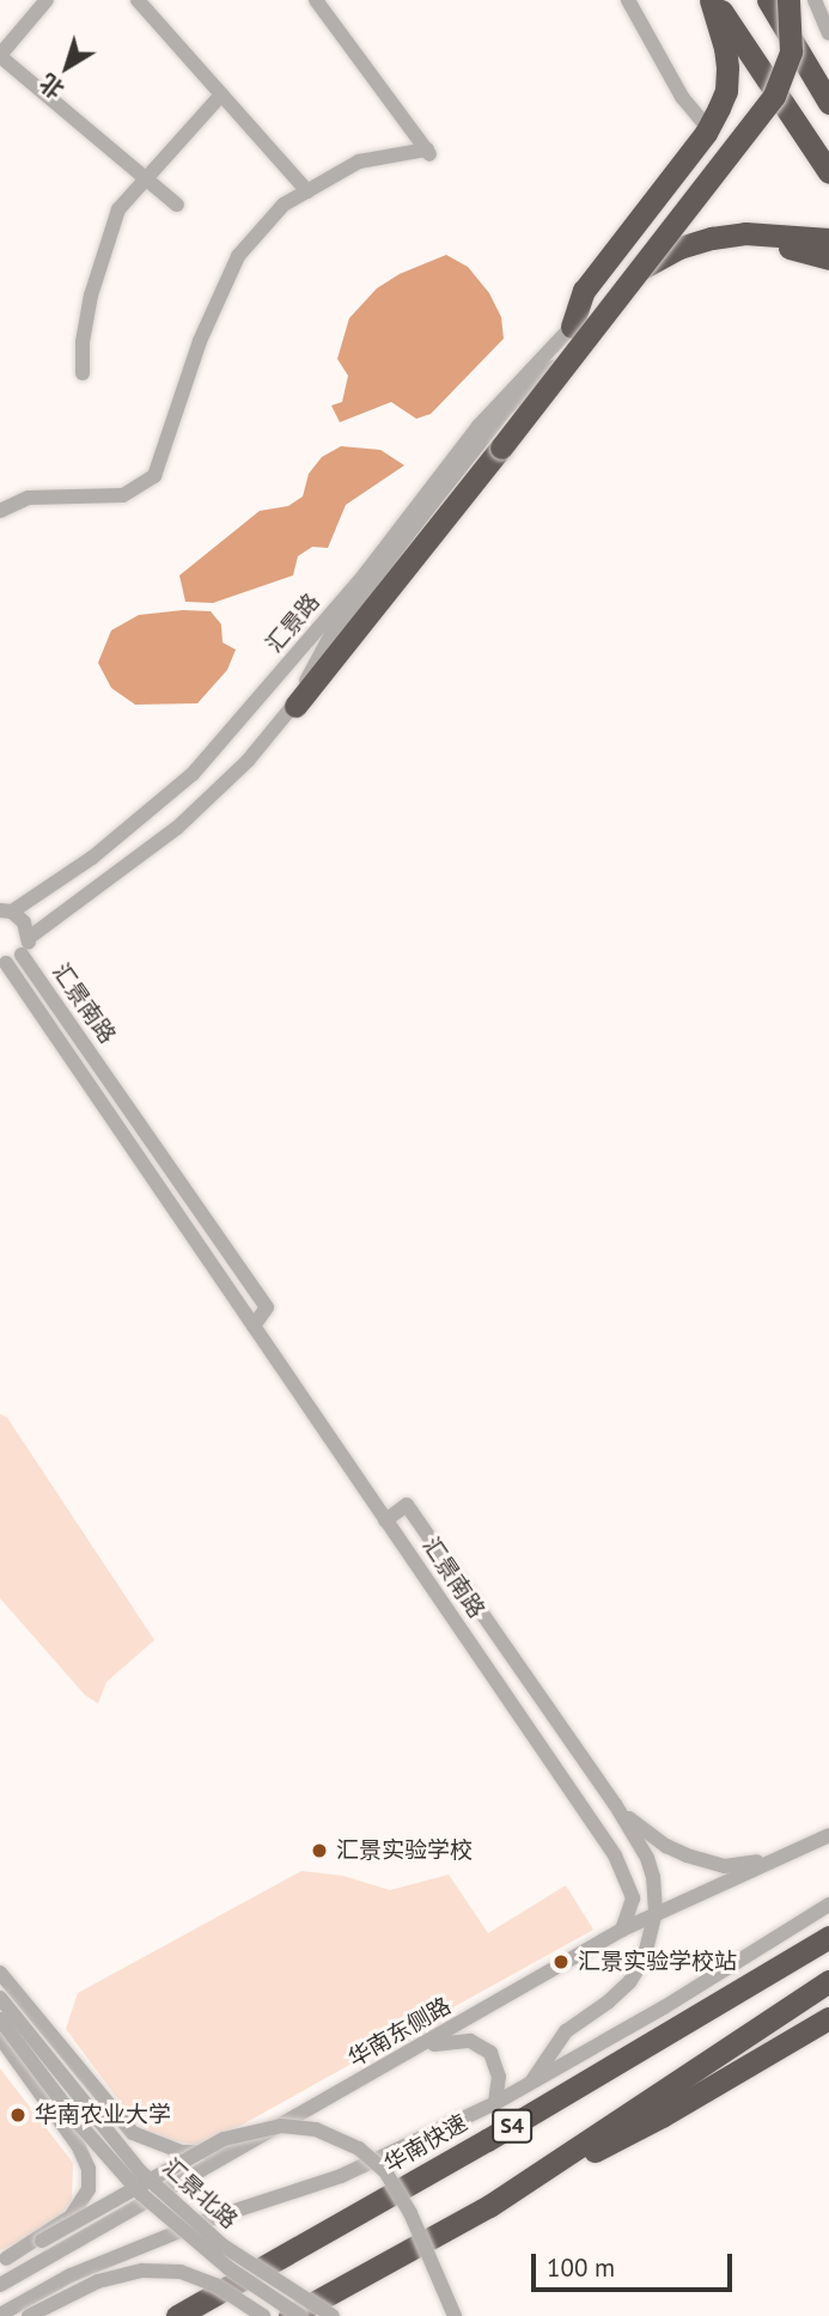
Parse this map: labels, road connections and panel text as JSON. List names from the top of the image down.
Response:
{
  "streets": {
    "highway": ["S4", "华南快速"],
    "street": [
      "汇景路",
      "汇景南路",
      "华南东侧路",
      "汇景北路"
    ]
  },
  "crossings": [
    ["汇景南路", "华南东侧路"]
  ],
  "places": ["汇景实验学校", "汇景实验学校站", "华南农业大学"],
  "scale_bar": "100 m",
  "north": "bottom left"
}
